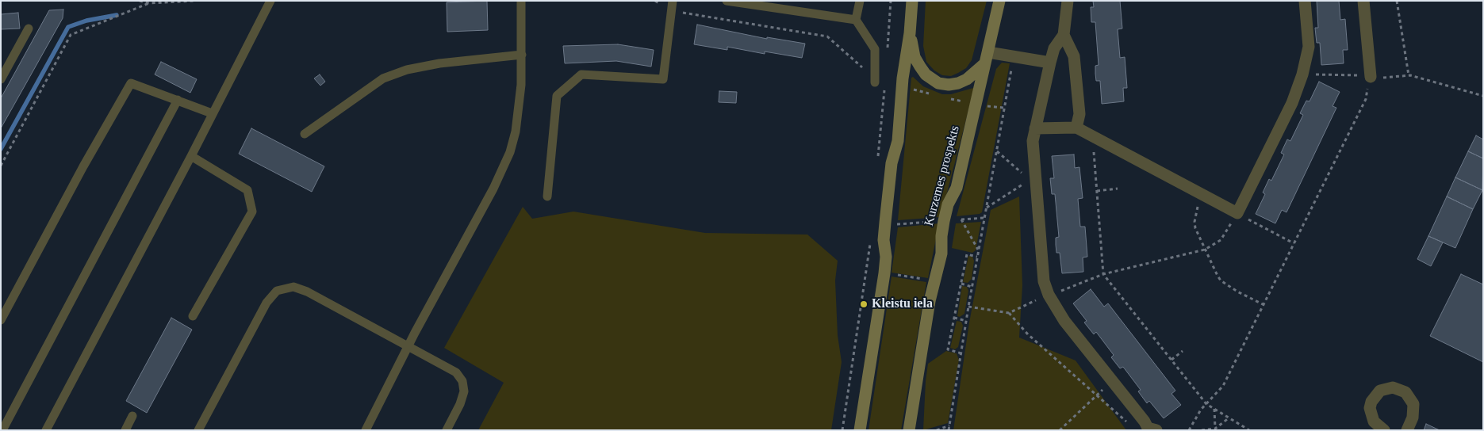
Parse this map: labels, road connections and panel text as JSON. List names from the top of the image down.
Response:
{
  "streets": {
    "main road": ["Kurzemes prospekts"]
  },
  "places": ["Kleistu iela"]
}
